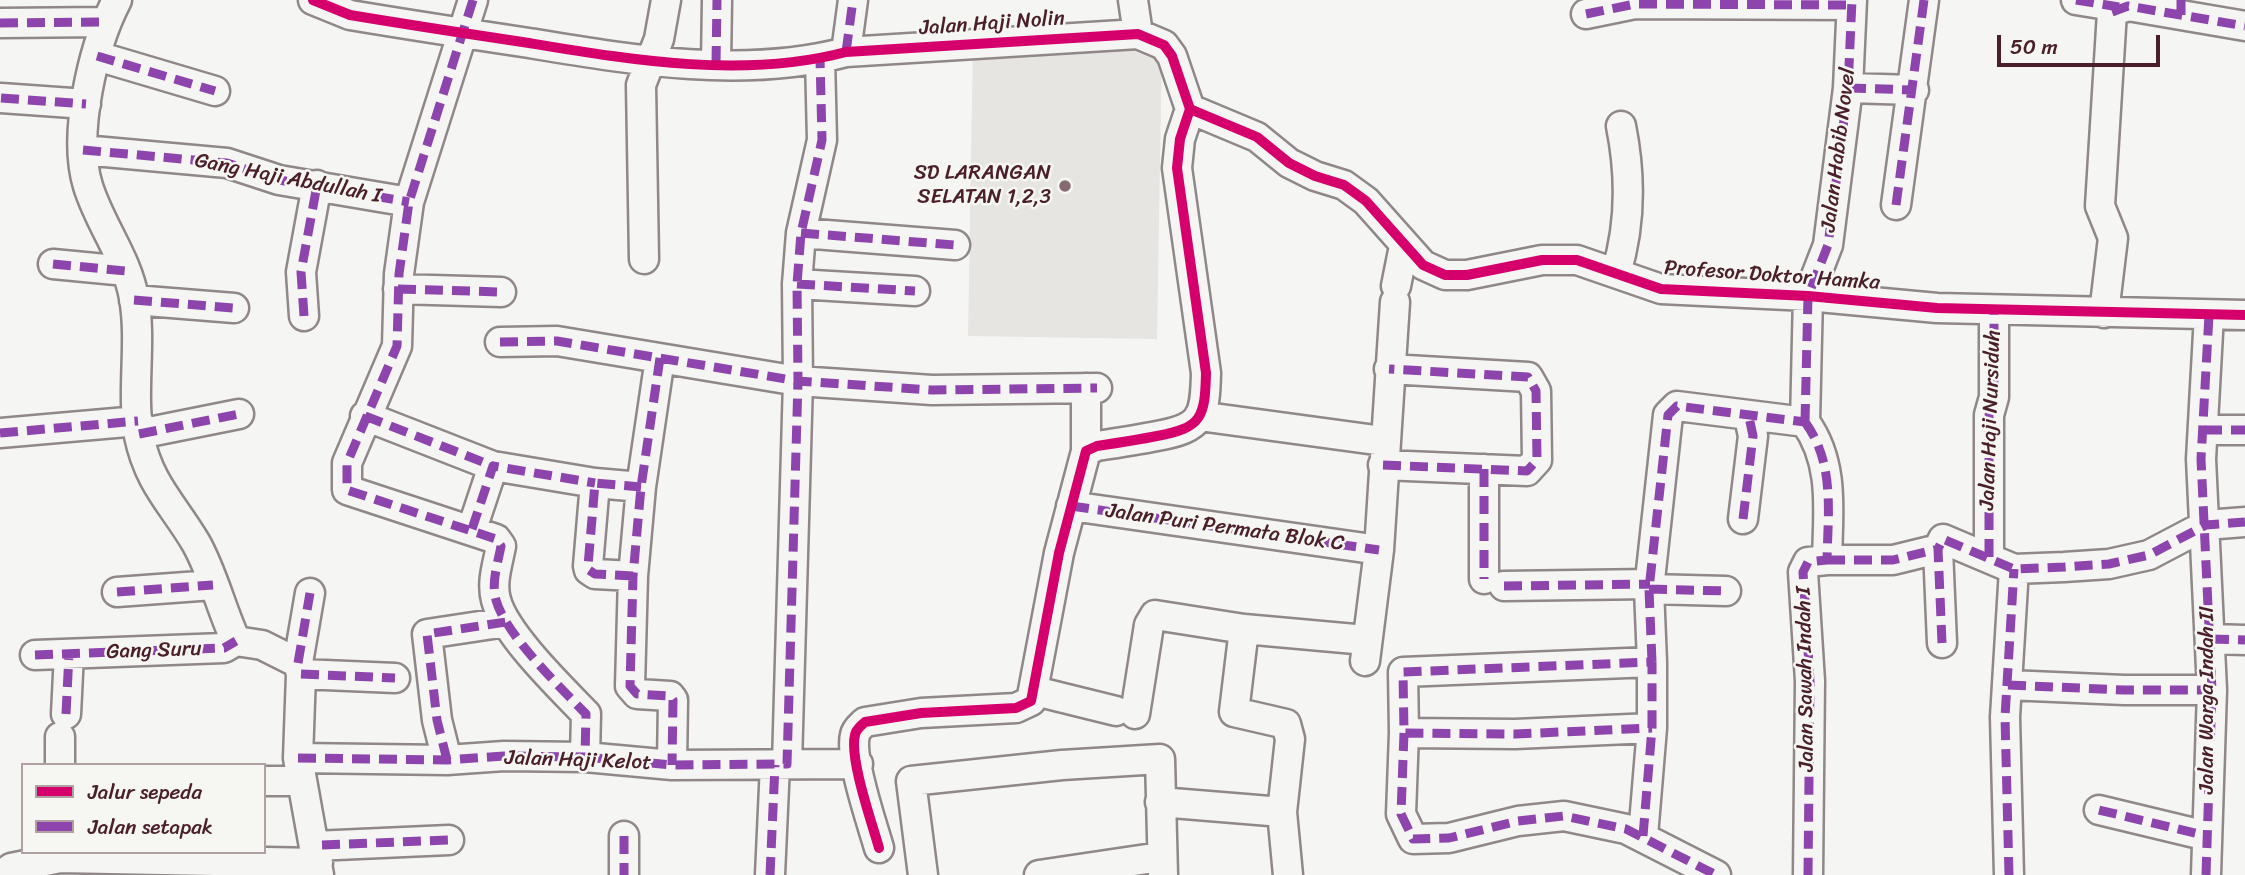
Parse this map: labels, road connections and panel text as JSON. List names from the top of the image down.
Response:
{
  "streets": {
    "street": [
      "Jalan Haji Nolin",
      "Jalan Habib Novel",
      "Gang Haji Abdullah I",
      "Profesor Doktor Hamka",
      "Jalan Haji Nursiduh",
      "Jalan Puri Permata Blok C",
      "Gang Suru",
      "Jalan Sawah Indah I",
      "Jalan Warga Indah II",
      "Jalan Haji Kelot"
    ]
  },
  "crossings": [
    ["Jalan Habib Novel", "Profesor Doktor Hamka"],
    ["Profesor Doktor Hamka", "Jalan Haji Nursiduh"],
    ["Profesor Doktor Hamka", "Jalan Warga Indah II"]
  ],
  "places": ["SD LARANGAN SELATAN 1,2,3"],
  "legend": ["Jalur sepeda", "Jalan setapak"],
  "scale_bar": "50 m"
}
